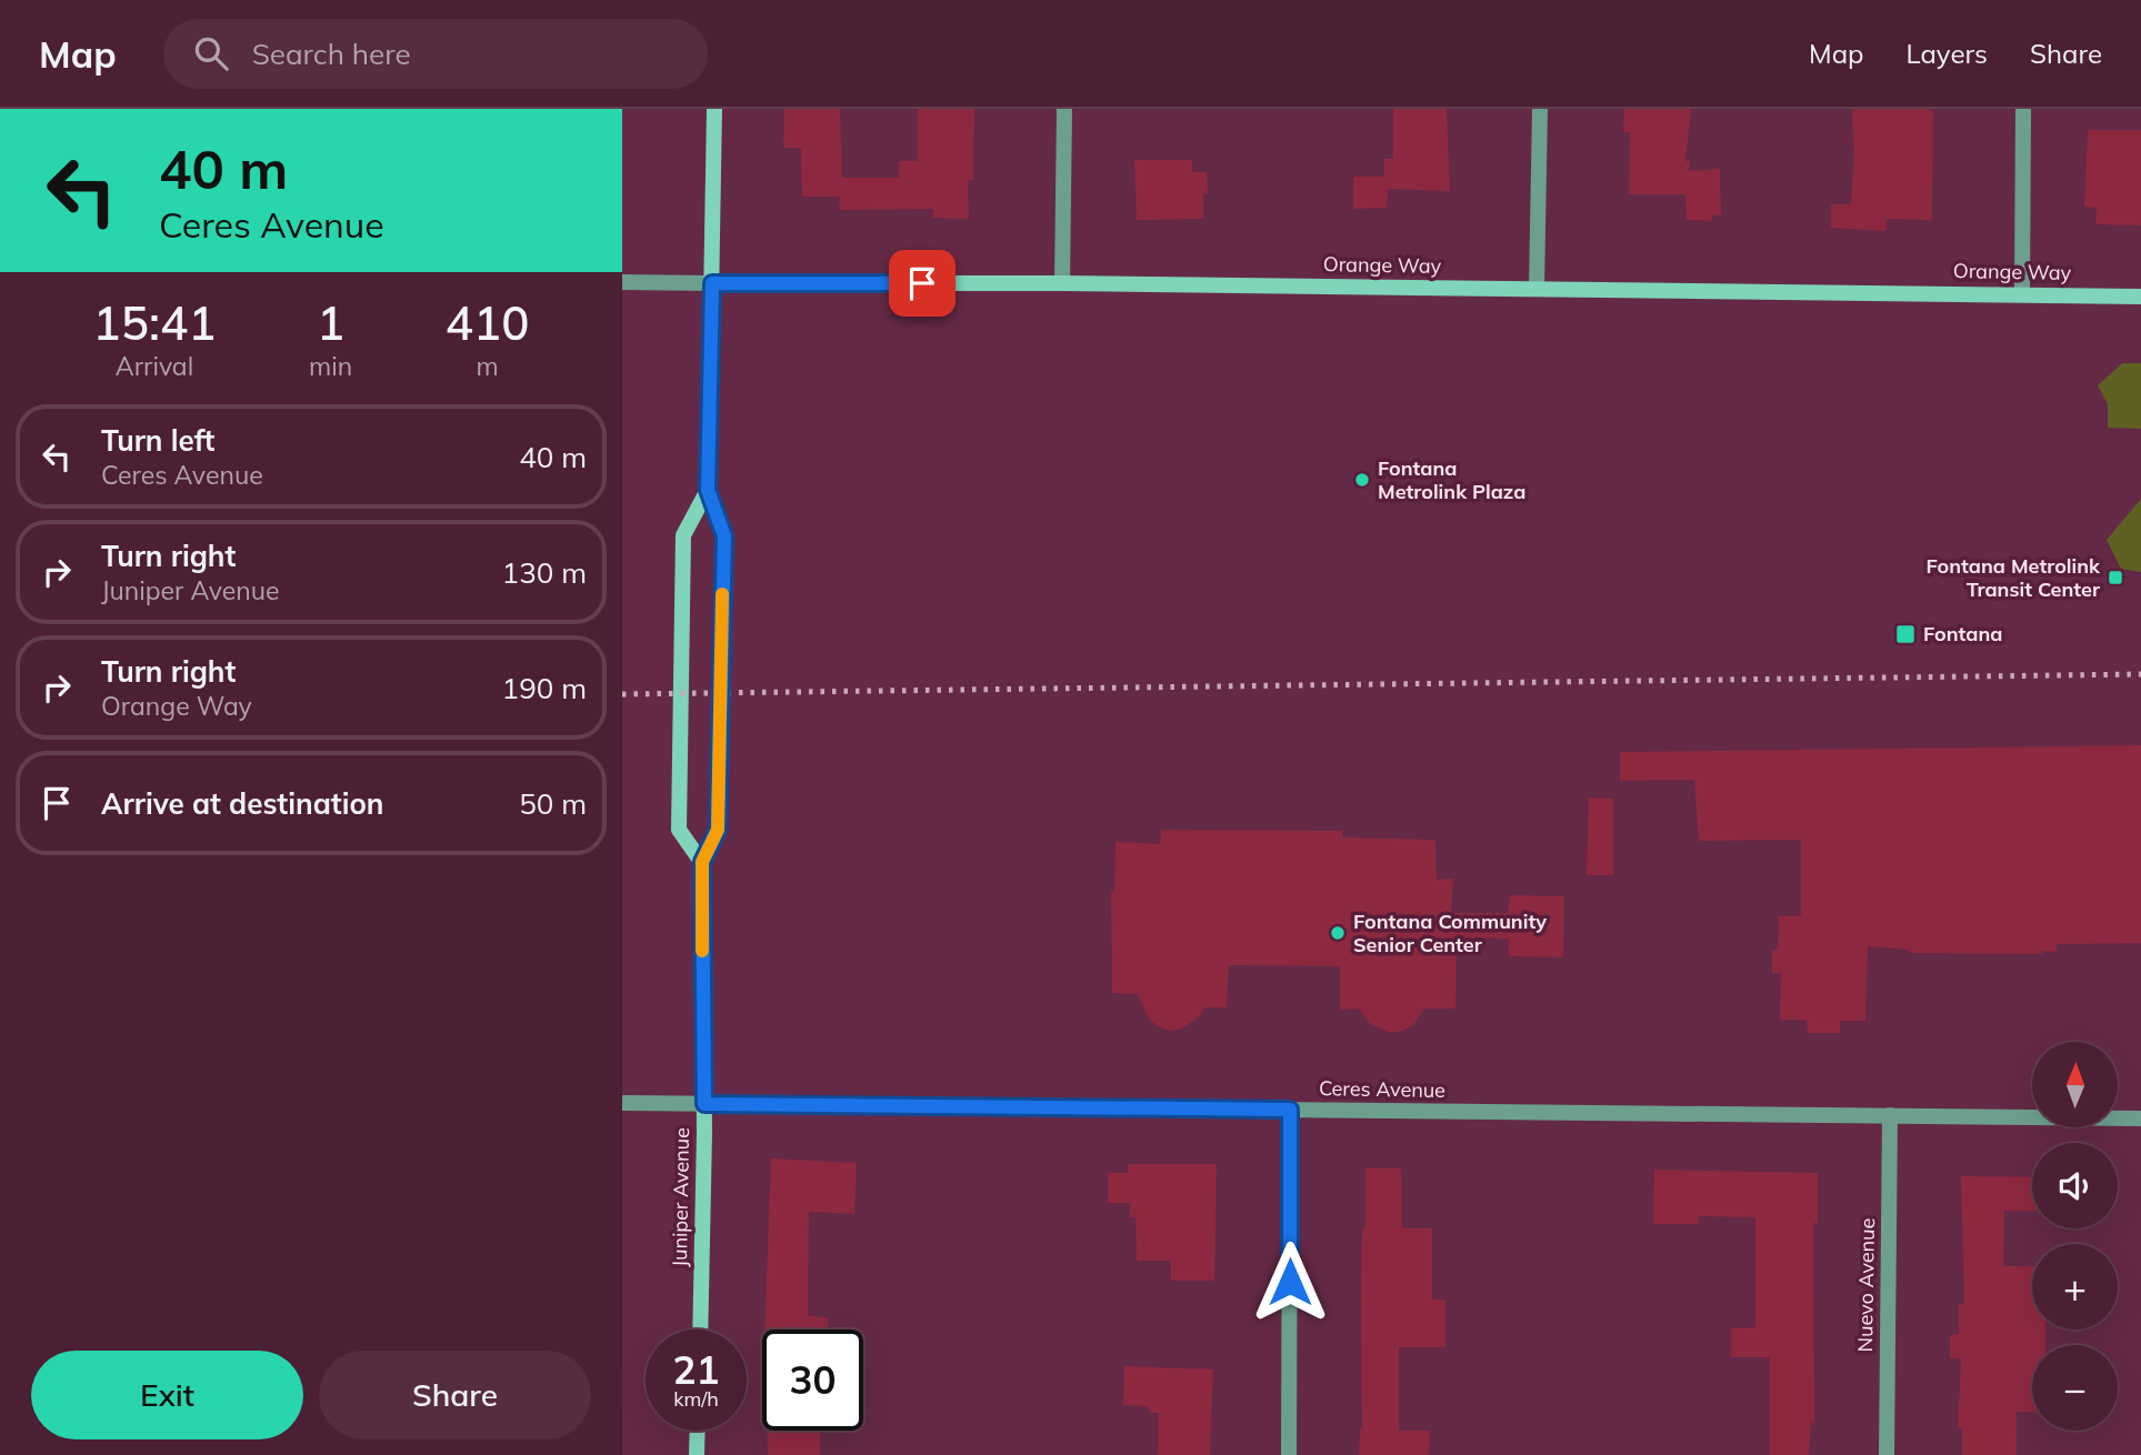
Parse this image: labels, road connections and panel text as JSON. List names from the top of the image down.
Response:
{
  "streets": {
    "street": [
      "Orange Way",
      "Ceres Avenue",
      "Juniper Avenue",
      "Nuevo Avenue"
    ]
  },
  "crossings": [
    ["Orange Way", "Juniper Avenue"],
    ["Ceres Avenue", "Juniper Avenue"],
    ["Ceres Avenue", "Nuevo Avenue"]
  ],
  "places": {
    "other": ["Fontana Metrolink Plaza", "Fontana Community Senior Center"],
    "transit": ["Fontana Metrolink Transit Center", "Fontana"]
  },
  "north": "top",
  "page": {
    "header": "Map",
    "search": "Search here",
    "nav": ["Map", "Layers", "Share"],
    "turn": ["40 m", "Ceres Avenue"],
    "eta": [
      "15:41",
      "Arrival",
      "1",
      "min",
      "410",
      "m"
    ],
    "list": [
      {
        "name": "Turn left",
        "note": "Ceres Avenue",
        "value": "40 m"
      },
      {
        "name": "Turn right",
        "note": "Juniper Avenue",
        "value": "130 m"
      },
      {
        "name": "Turn right",
        "note": "Orange Way",
        "value": "190 m"
      },
      {
        "name": "Arrive at destination",
        "value": "50 m"
      }
    ],
    "map_buttons": ["+", "−"],
    "speed": "21 km/h",
    "limit": "30",
    "buttons": ["Exit", "Share"]
  }
}
